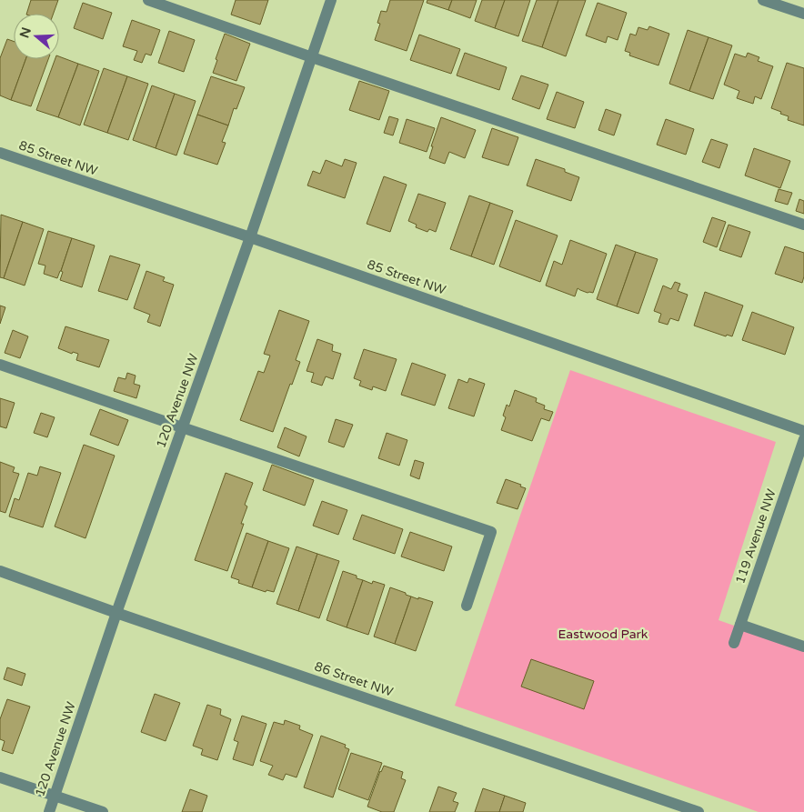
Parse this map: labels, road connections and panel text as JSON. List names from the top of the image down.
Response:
{
  "streets": {
    "street": [
      "85 Street NW",
      "120 Avenue NW",
      "119 Avenue NW",
      "86 Street NW"
    ]
  },
  "crossings": [
    ["85 Street NW", "120 Avenue NW"],
    ["120 Avenue NW", "86 Street NW"]
  ],
  "parks": ["Eastwood Park"],
  "north": "left"
}
